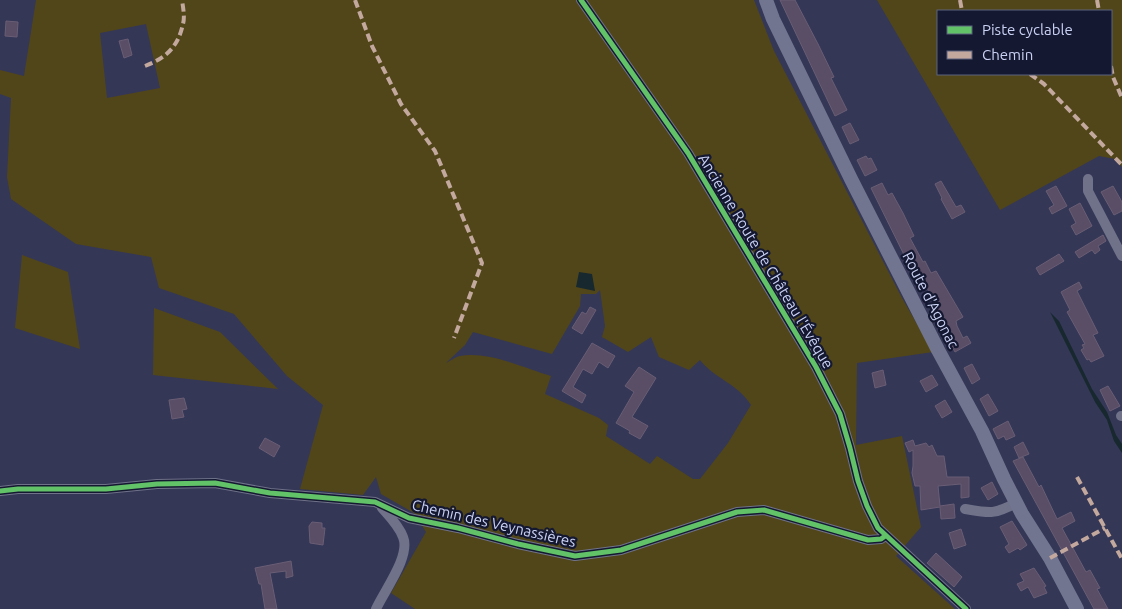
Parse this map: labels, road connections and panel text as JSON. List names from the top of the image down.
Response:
{
  "streets": {
    "main road": ["Route d'Agonac"],
    "street": ["Ancienne Route de Château l'Évêque", "Chemin des Veynassières"]
  },
  "crossings": [
    ["Ancienne Route de Château l'Évêque", "Chemin des Veynassières"]
  ],
  "legend": ["Piste cyclable", "Chemin"]
}
